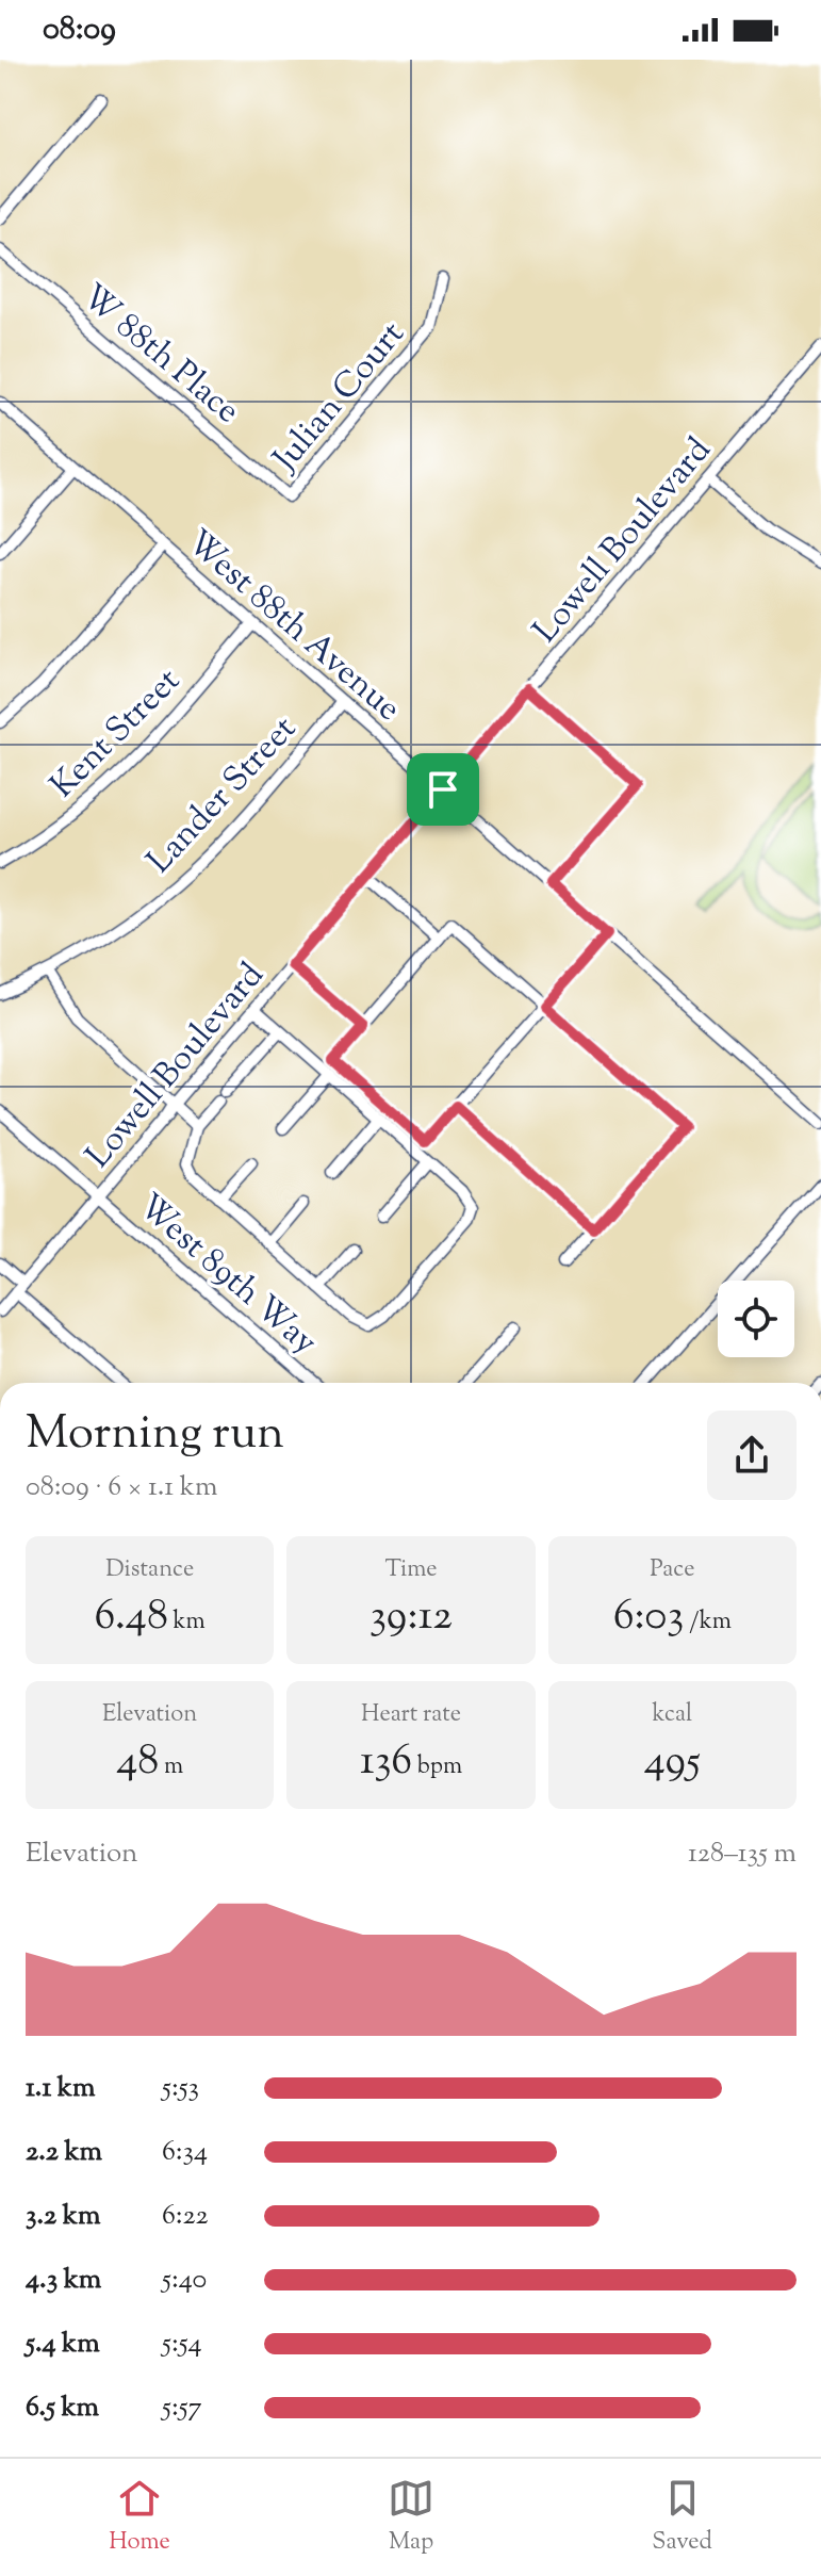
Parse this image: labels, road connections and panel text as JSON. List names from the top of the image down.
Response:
{
  "streets": {
    "street": [
      "W 88th Place",
      "Julian Court",
      "Lowell Boulevard",
      "West 88th Avenue",
      "Kent Street",
      "Lander Street",
      "West 89th Way"
    ]
  },
  "crossings": [
    ["W 88th Place", "Julian Court"],
    ["Lowell Boulevard", "West 88th Avenue"],
    ["Lowell Boulevard", "West 89th Way"],
    ["West 88th Avenue", "Kent Street"],
    ["West 88th Avenue", "Lander Street"]
  ],
  "page": {
    "status": "08:09",
    "heading": ["Morning run", "08:09 · 6 × 1.1 km"],
    "stats": [
      ["Distance", "6.48 km"],
      ["Time", "39:12"],
      ["Pace", "6:03 /km"],
      ["Elevation", "48 m"],
      ["Heart rate", "136 bpm"],
      ["kcal", "495"]
    ],
    "chart": ["Elevation", "128–135 m"],
    "list": [
      {
        "name": "1.1 km",
        "note": "5:53"
      },
      {
        "name": "2.2 km",
        "note": "6:34"
      },
      {
        "name": "3.2 km",
        "note": "6:22"
      },
      {
        "name": "4.3 km",
        "note": "5:40"
      },
      {
        "name": "5.4 km",
        "note": "5:54"
      },
      {
        "name": "6.5 km",
        "note": "5:57"
      }
    ],
    "tabs": ["Home", "Map", "Saved"]
  }
}
